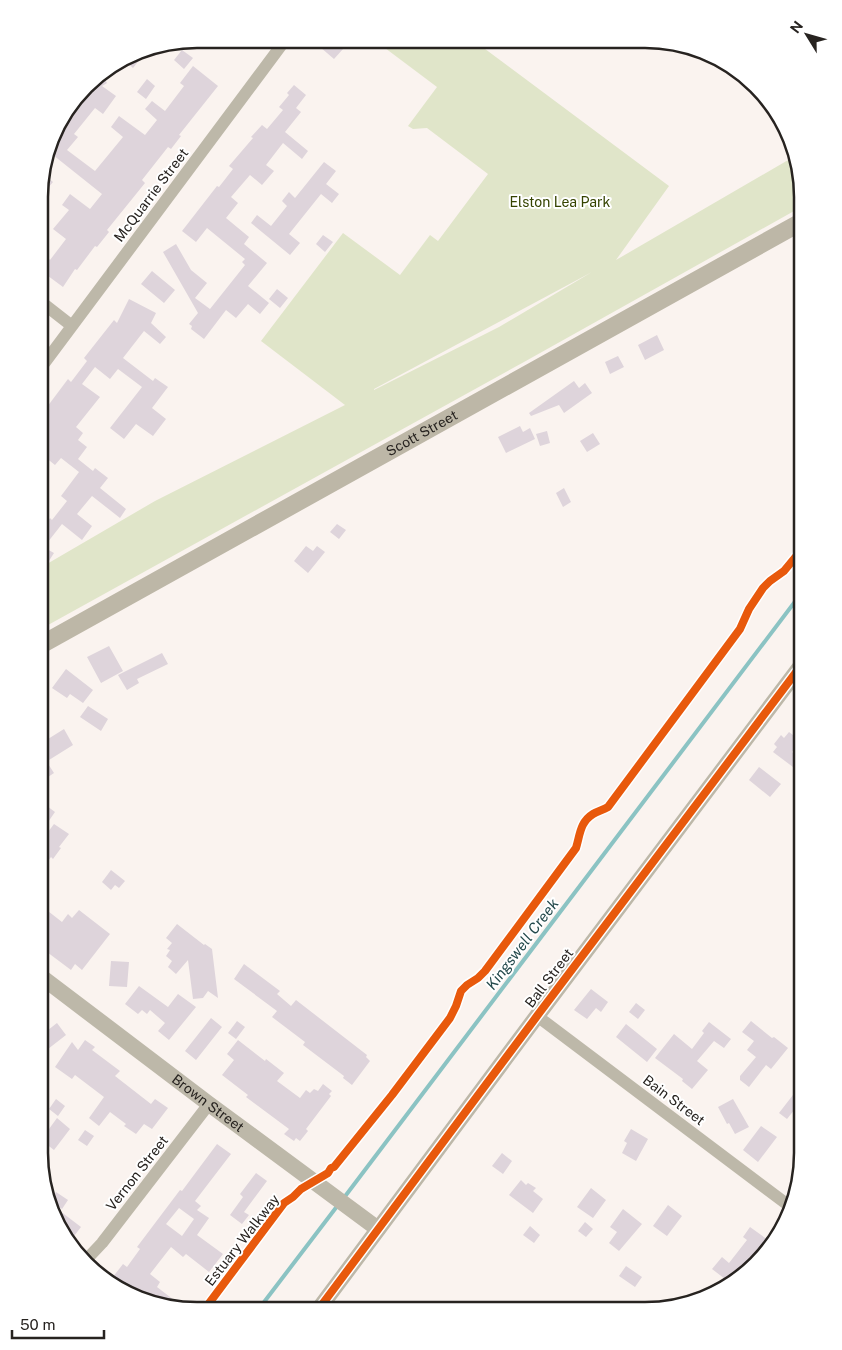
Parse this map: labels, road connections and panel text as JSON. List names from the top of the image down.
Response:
{
  "streets": {
    "main road": ["Scott Street"],
    "street": [
      "McQuarrie Street",
      "Ball Street",
      "Bain Street",
      "Brown Street",
      "Vernon Street"
    ],
    "cycle path": ["Estuary Walkway"]
  },
  "crossings": [
    ["Ball Street", "Bain Street"],
    ["Ball Street", "Brown Street"],
    ["Brown Street", "Vernon Street"]
  ],
  "water": ["Kingswell Creek"],
  "parks": ["Elston Lea Park"],
  "scale_bar": "50 m",
  "north": "top left"
}
